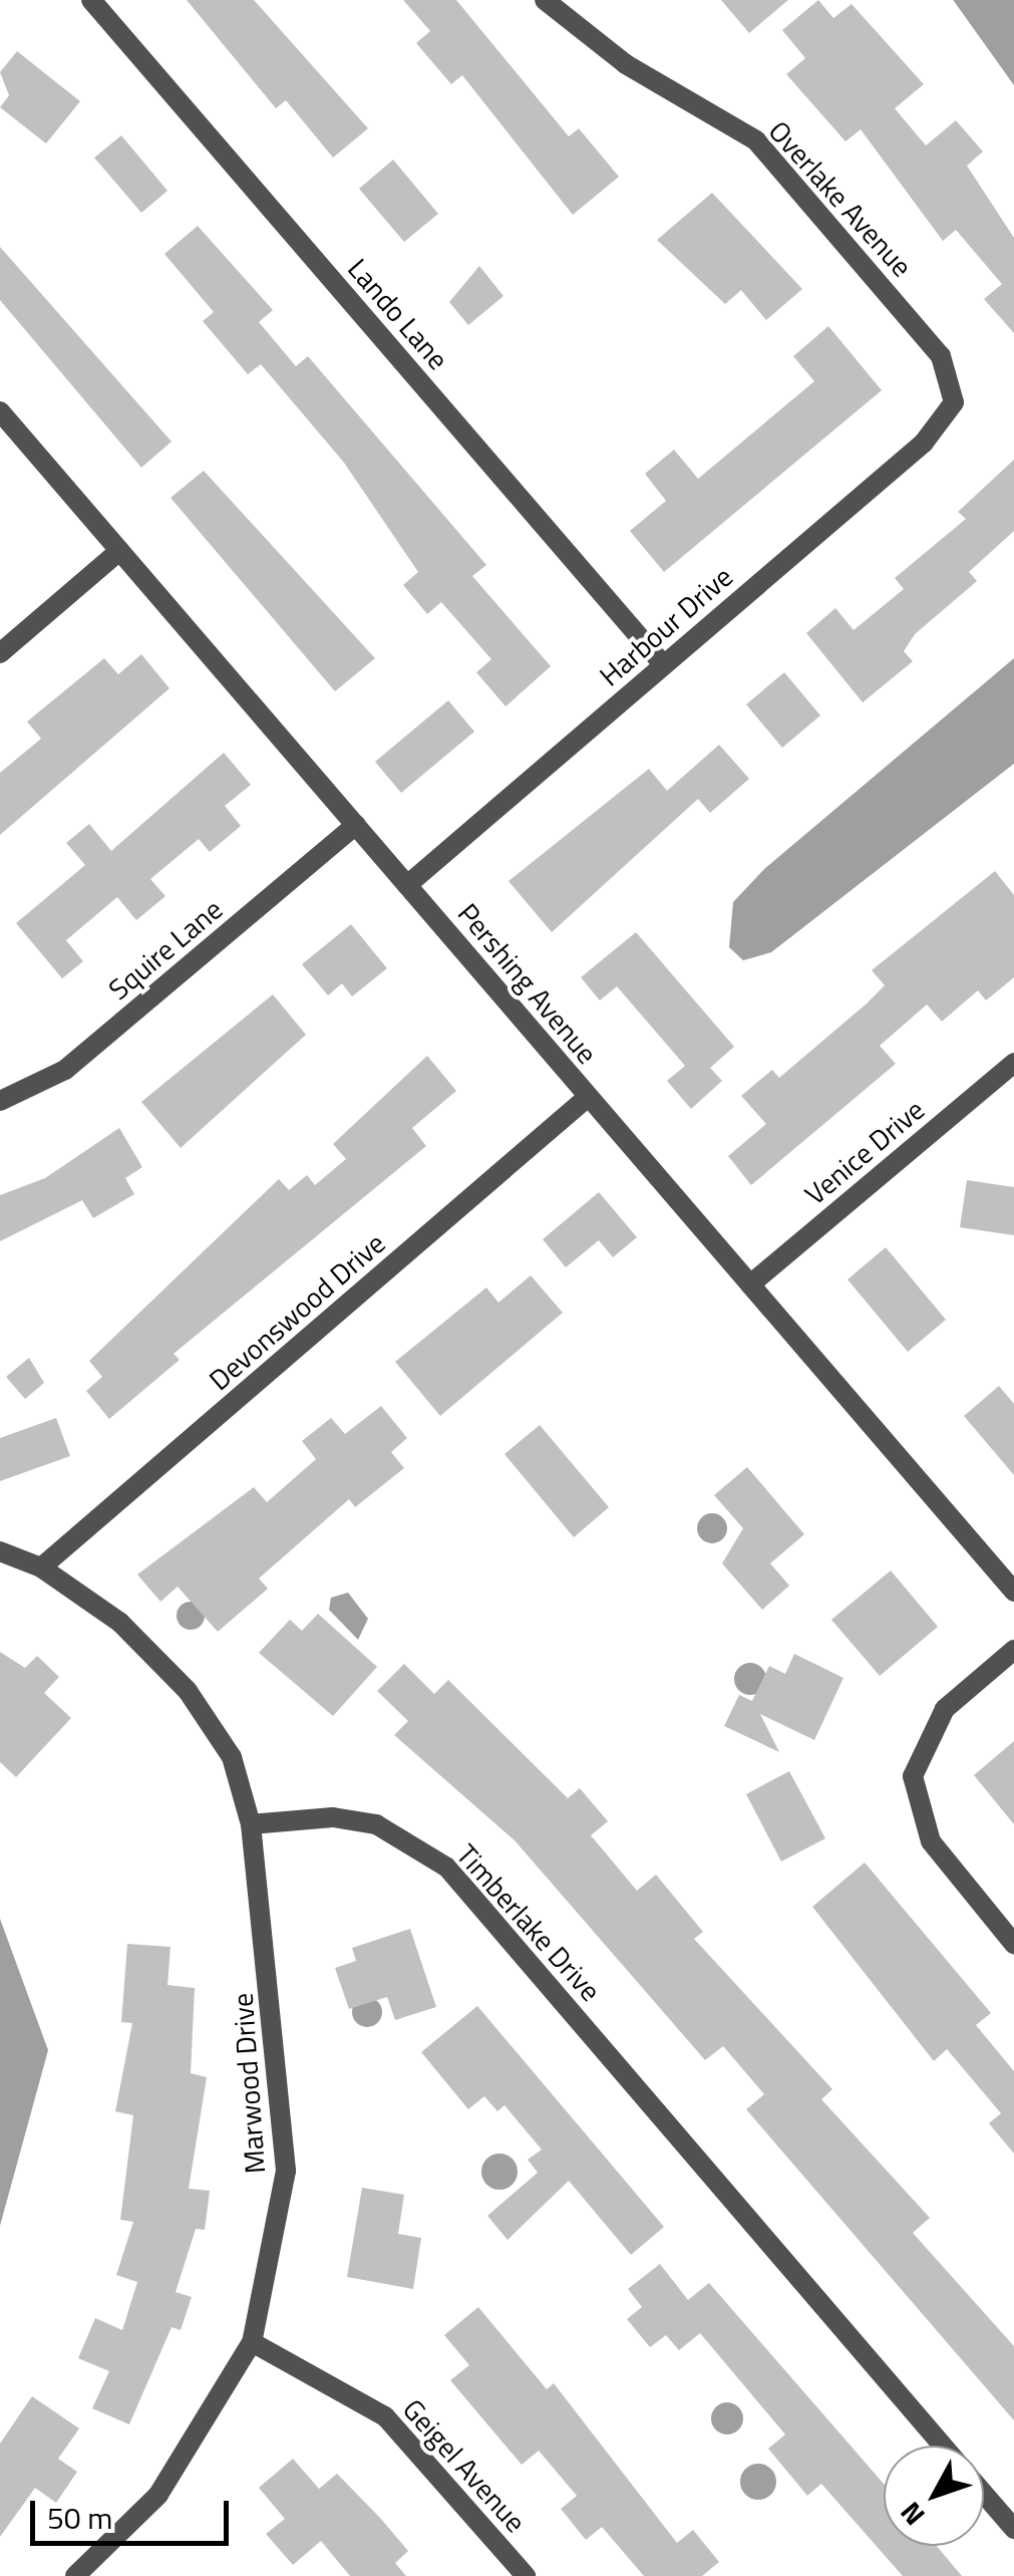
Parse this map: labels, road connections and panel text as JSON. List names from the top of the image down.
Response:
{
  "streets": {
    "street": [
      "Overlake Avenue",
      "Lando Lane",
      "Harbour Drive",
      "Squire Lane",
      "Pershing Avenue",
      "Venice Drive",
      "Devonswood Drive",
      "Timberlake Drive",
      "Marwood Drive",
      "Geigel Avenue"
    ]
  },
  "crossings": [
    ["Overlake Avenue", "Harbour Drive"],
    ["Lando Lane", "Harbour Drive"],
    ["Harbour Drive", "Pershing Avenue"],
    ["Squire Lane", "Pershing Avenue"],
    ["Pershing Avenue", "Venice Drive"],
    ["Pershing Avenue", "Devonswood Drive"],
    ["Timberlake Drive", "Marwood Drive"],
    ["Marwood Drive", "Geigel Avenue"]
  ],
  "scale_bar": "50 m",
  "north": "bottom left"
}
